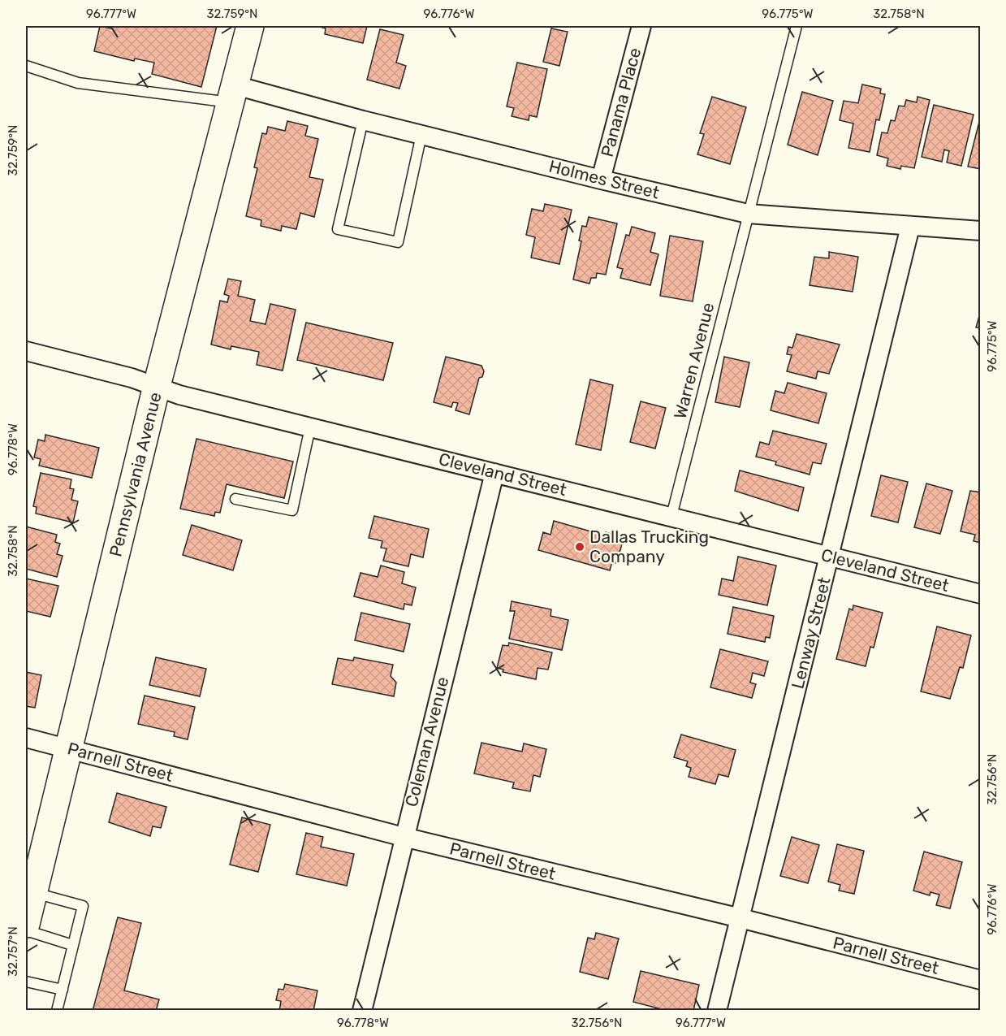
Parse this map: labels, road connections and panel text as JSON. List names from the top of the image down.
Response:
{
  "streets": {
    "street": [
      "Panama Place",
      "Holmes Street",
      "Pennsylvania Avenue",
      "Cleveland Street",
      "Lenway Street",
      "Coleman Avenue",
      "Parnell Street"
    ],
    "lane": ["Warren Avenue"]
  },
  "crossings": [
    ["Panama Place", "Holmes Street"],
    ["Holmes Street", "Warren Avenue"],
    ["Holmes Street", "Pennsylvania Avenue"],
    ["Holmes Street", "Lenway Street"],
    ["Warren Avenue", "Cleveland Street"],
    ["Pennsylvania Avenue", "Cleveland Street"],
    ["Pennsylvania Avenue", "Parnell Street"],
    ["Cleveland Street", "Lenway Street"],
    ["Cleveland Street", "Coleman Avenue"],
    ["Lenway Street", "Parnell Street"],
    ["Coleman Avenue", "Parnell Street"]
  ],
  "places": ["Dallas Trucking Company"],
  "coordinates": [
    "96.777°W",
    "32.759°N",
    "96.776°W",
    "96.775°W",
    "32.758°N",
    "96.778°W",
    "32.756°N",
    "32.757°N"
  ]
}
